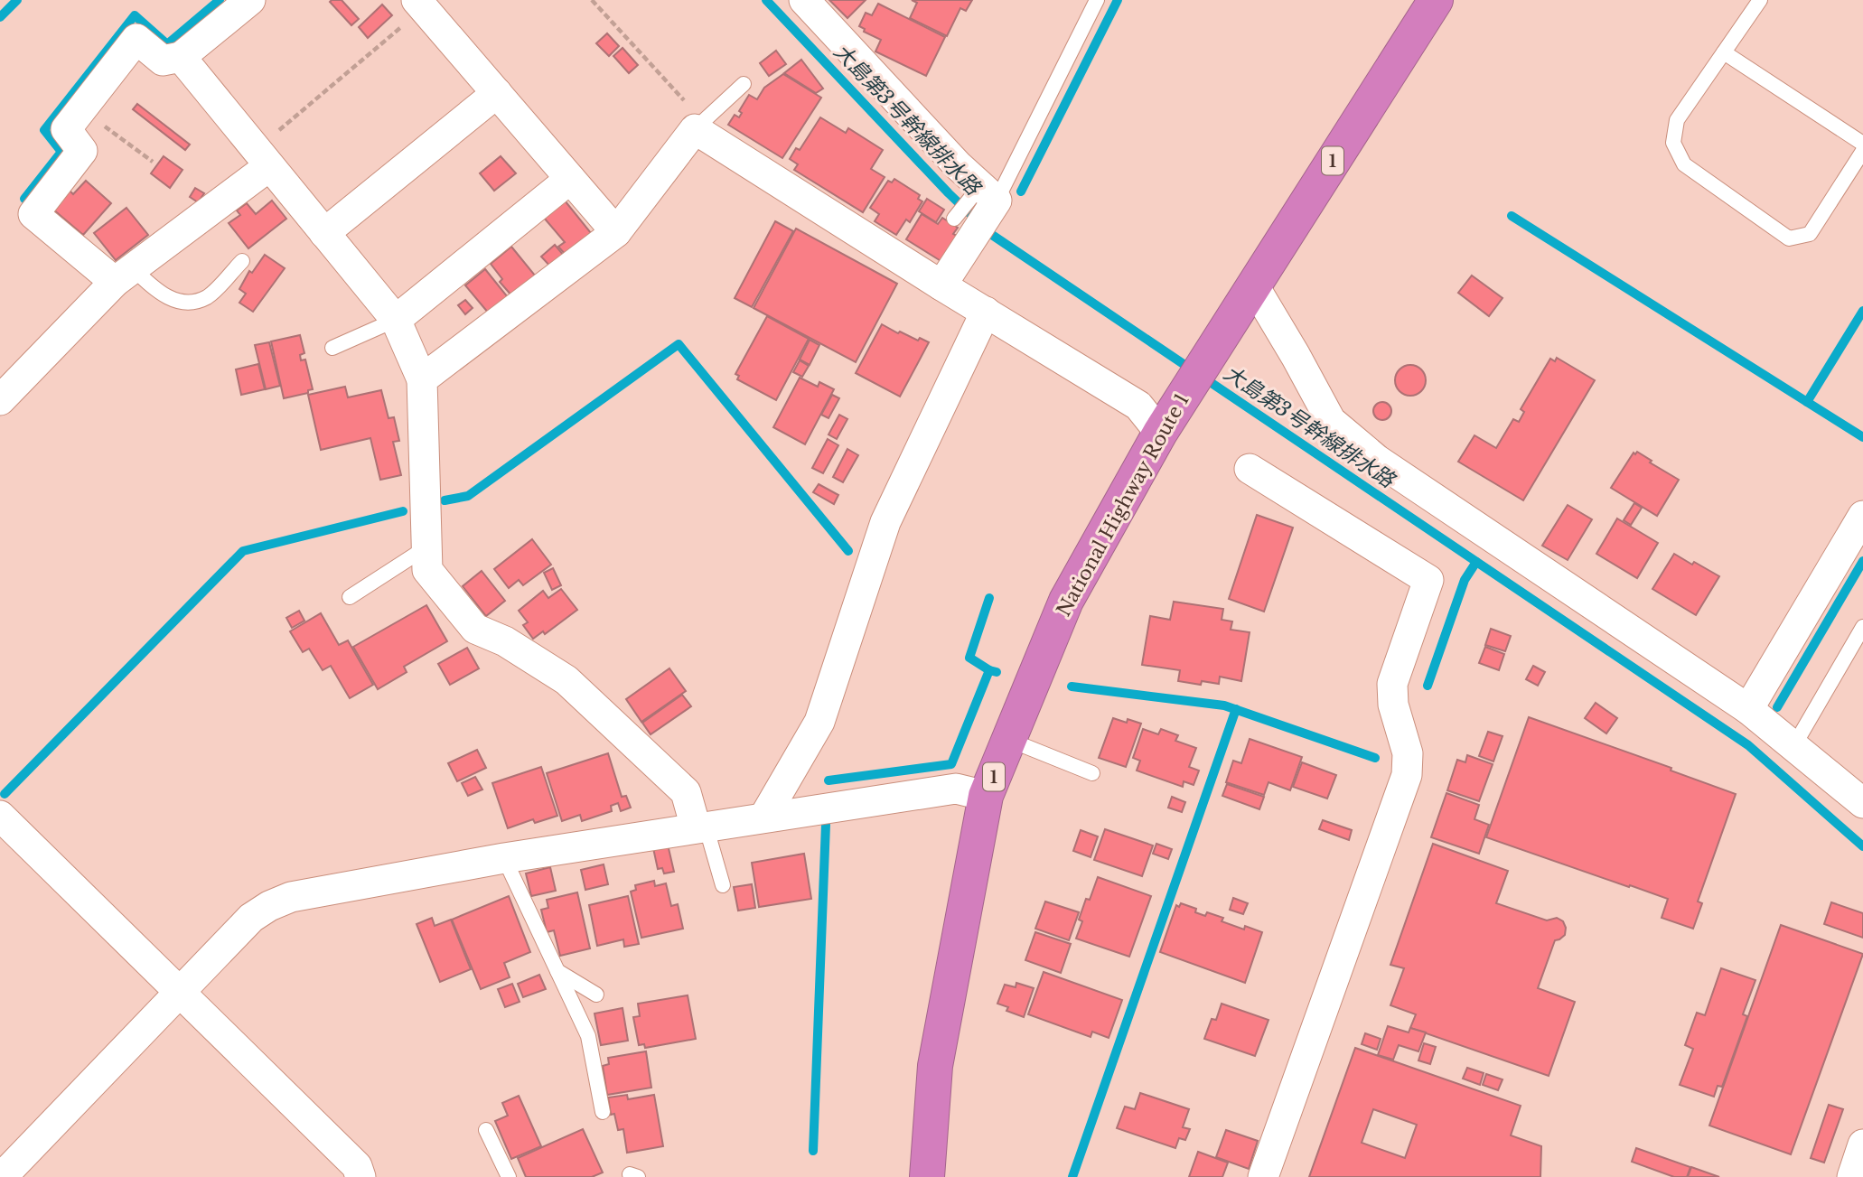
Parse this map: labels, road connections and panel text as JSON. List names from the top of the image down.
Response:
{
  "streets": {
    "highway": ["1", "National Highway Route 1"]
  },
  "water": ["大島第3号幹線排水路"]
}
